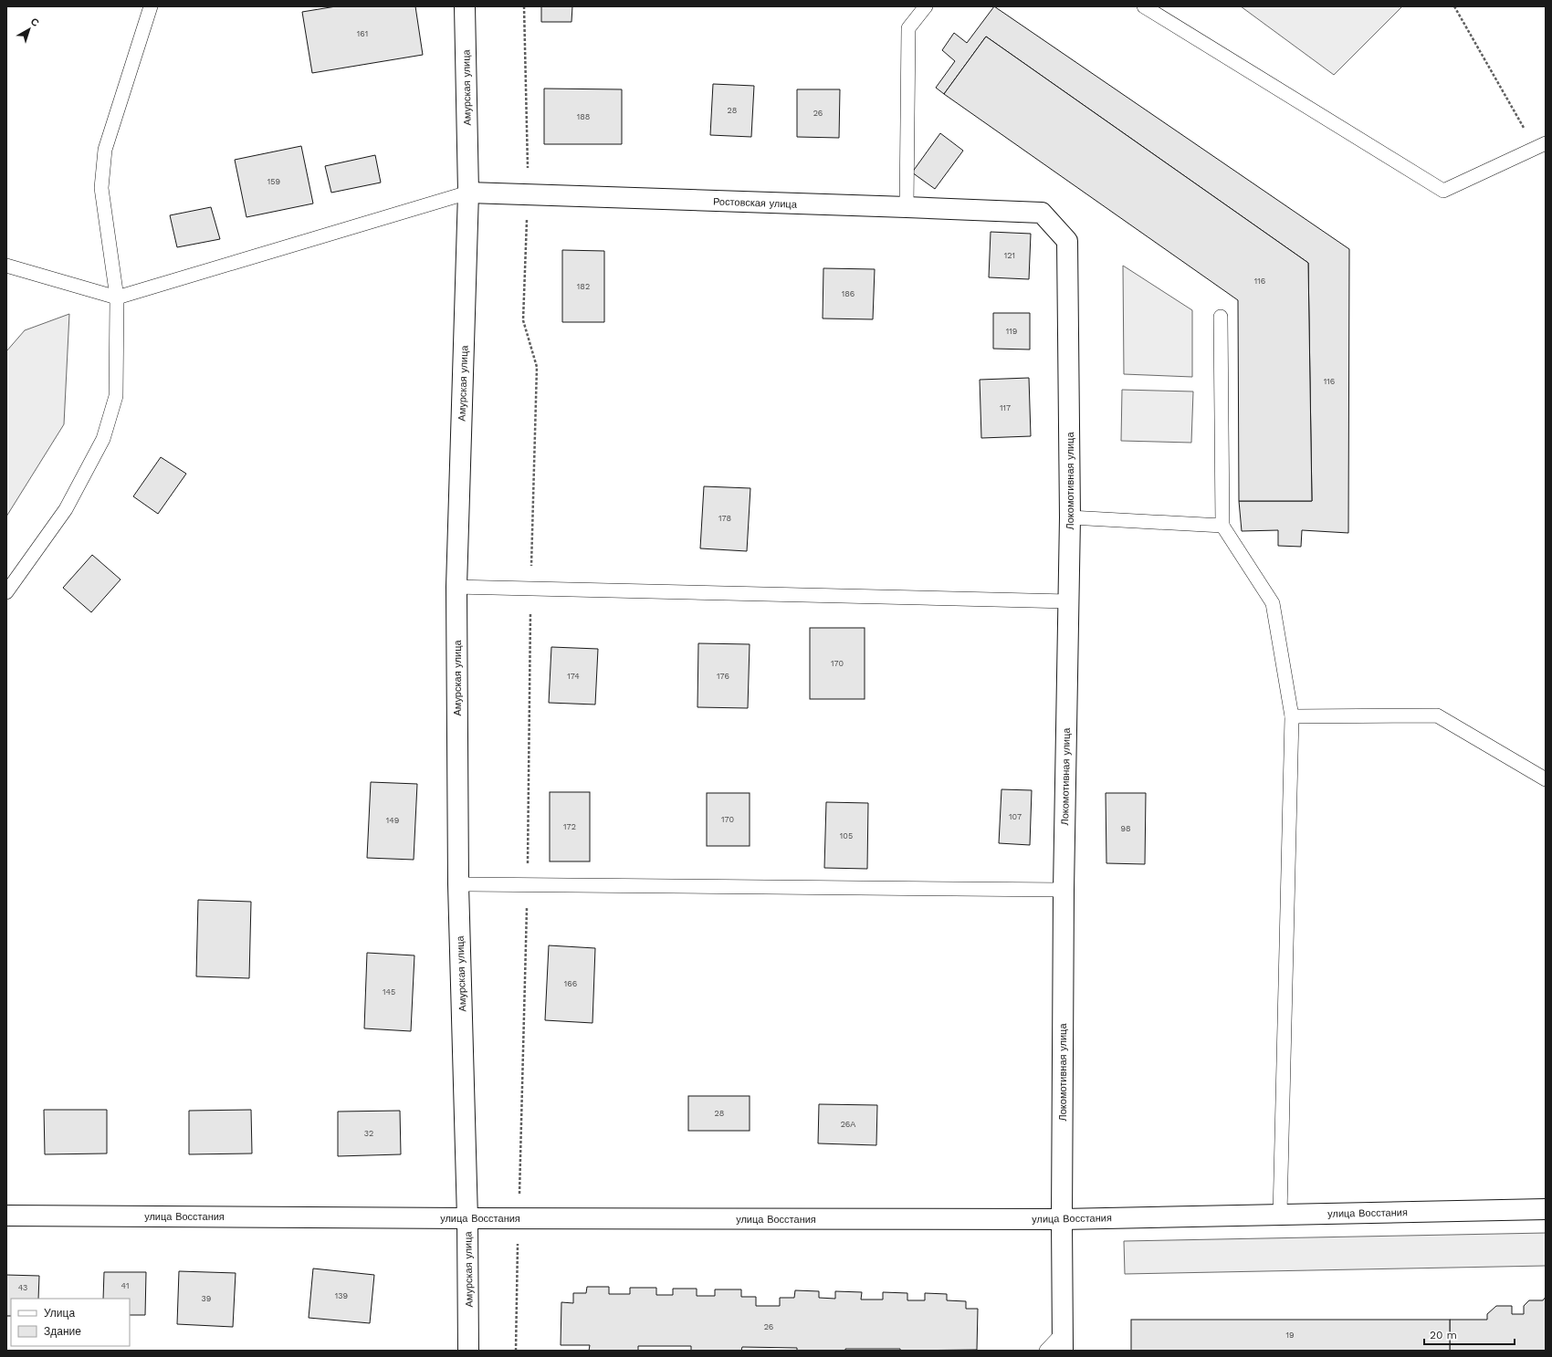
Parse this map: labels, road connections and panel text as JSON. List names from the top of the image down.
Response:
{
  "streets": {
    "street": [
      "Амурская улица",
      "Ростовская улица",
      "Локомотивная улица",
      "улица Восстания"
    ]
  },
  "crossings": [
    ["Амурская улица", "Ростовская улица"],
    ["Амурская улица", "улица Восстания"],
    ["Ростовская улица", "Локомотивная улица"],
    ["Локомотивная улица", "улица Восстания"]
  ],
  "house_numbers": [
    "161",
    "28",
    "26",
    "188",
    "159",
    "121",
    "116",
    "182",
    "186",
    "119",
    "116",
    "117",
    "178",
    "170",
    "174",
    "176",
    "107",
    "170",
    "149",
    "172",
    "98",
    "105",
    "166",
    "145",
    "28",
    "26А",
    "32",
    "41",
    "43",
    "139",
    "39",
    "26",
    "19"
  ],
  "legend": ["Улица", "Здание"],
  "scale_bar": "20 m",
  "north": "top right"
}
